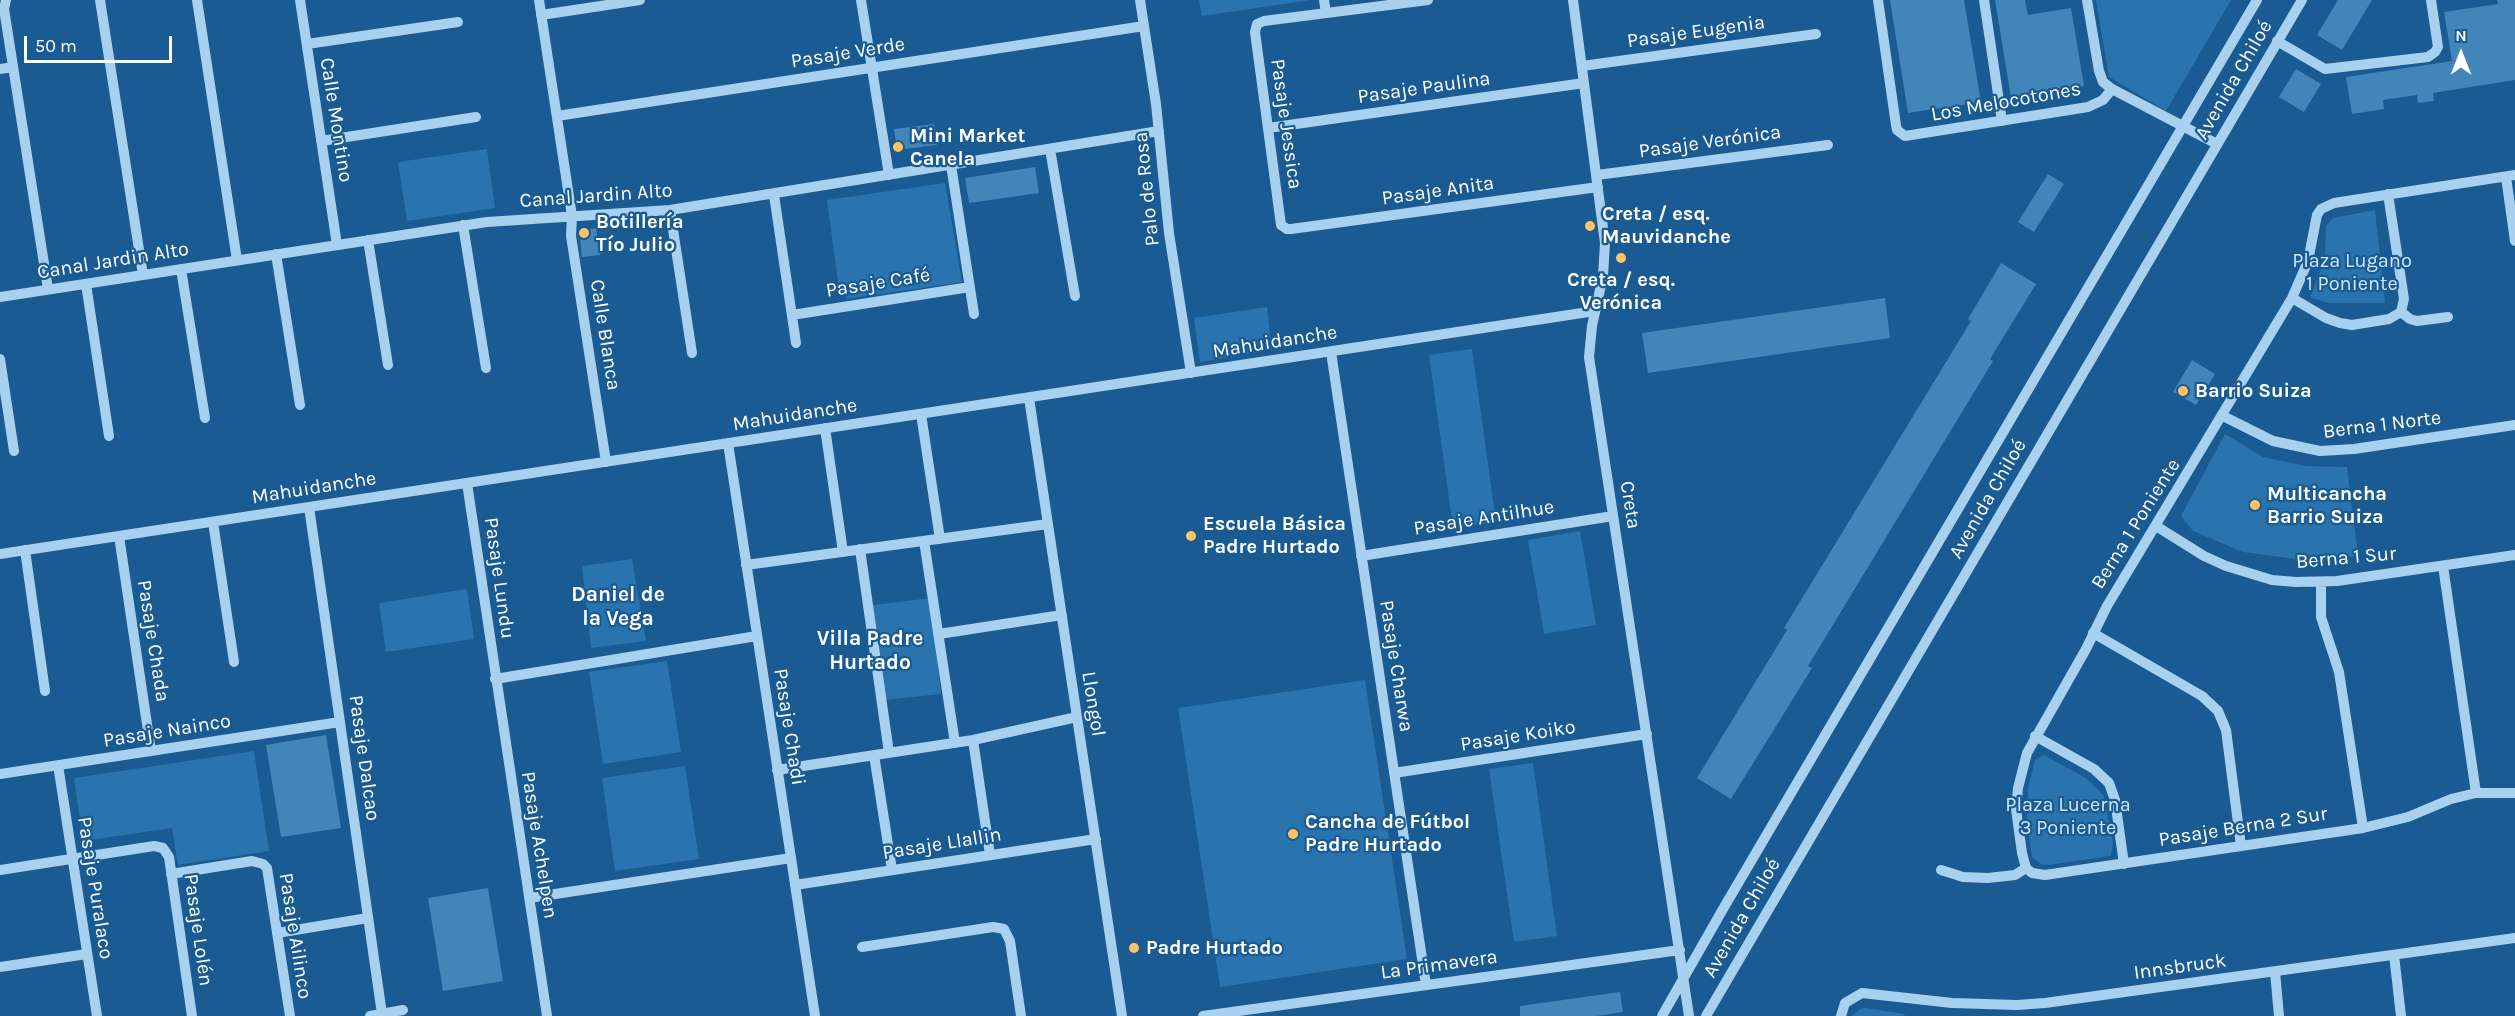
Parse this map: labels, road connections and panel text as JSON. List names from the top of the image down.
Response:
{
  "streets": {
    "street": [
      "Pasaje Eugenia",
      "Pasaje Verde",
      "Avenida Chiloé",
      "Pasaje Paulina",
      "Los Melocotones",
      "Calle Montino",
      "Pasaje Jessica",
      "Pasaje Verónica",
      "Palo de Rosa",
      "Pasaje Anita",
      "Canal Jardin Alto",
      "Pasaje Café",
      "Calle Blanca",
      "Mahuidanche",
      "Berna 1 Norte",
      "Creta",
      "Pasaje Antilhue",
      "Berna 1 Poniente",
      "Berna 1 Sur",
      "Pasaje Lundu",
      "Pasaje Chada",
      "Pasaje Charwa",
      "Llongol",
      "Pasaje Chadi",
      "Pasaje Nainco",
      "Pasaje Koiko",
      "Pasaje Dalcao",
      "Pasaje Berna 2 Sur",
      "Pasaje Llallin",
      "Pasaje Achelpen",
      "Pasaje Puralaco",
      "Pasaje Lolén",
      "Pasaje Ailinco",
      "La Primavera",
      "Innsbruck"
    ]
  },
  "crossings": [
    ["Pasaje Eugenia", "Creta"],
    ["Pasaje Verde", "Palo de Rosa"],
    ["Pasaje Verde", "Calle Blanca"],
    ["Avenida Chiloé", "Creta"],
    ["Pasaje Paulina", "Pasaje Jessica"],
    ["Pasaje Paulina", "Creta"],
    ["Calle Montino", "Canal Jardin Alto"],
    ["Pasaje Jessica", "Pasaje Anita"],
    ["Pasaje Verónica", "Creta"],
    ["Palo de Rosa", "Canal Jardin Alto"],
    ["Palo de Rosa", "Mahuidanche"],
    ["Pasaje Anita", "Creta"],
    ["Canal Jardin Alto", "Calle Blanca"],
    ["Calle Blanca", "Mahuidanche"],
    ["Mahuidanche", "Creta"],
    ["Mahuidanche", "Pasaje Lundu"],
    ["Mahuidanche", "Pasaje Chada"],
    ["Mahuidanche", "Pasaje Charwa"],
    ["Mahuidanche", "Llongol"],
    ["Mahuidanche", "Pasaje Chadi"],
    ["Mahuidanche", "Pasaje Dalcao"],
    ["Berna 1 Norte", "Berna 1 Poniente"],
    ["Creta", "Pasaje Antilhue"],
    ["Creta", "Pasaje Koiko"],
    ["Creta", "La Primavera"],
    ["Pasaje Antilhue", "Pasaje Charwa"],
    ["Berna 1 Poniente", "Berna 1 Sur"],
    ["Berna 1 Poniente", "Pasaje Berna 2 Sur"],
    ["Pasaje Lundu", "Pasaje Achelpen"],
    ["Pasaje Chada", "Pasaje Nainco"],
    ["Pasaje Charwa", "Pasaje Koiko"],
    ["Pasaje Charwa", "La Primavera"],
    ["Llongol", "Pasaje Llallin"],
    ["Pasaje Chadi", "Pasaje Llallin"],
    ["Pasaje Nainco", "Pasaje Dalcao"],
    ["Pasaje Nainco", "Pasaje Puralaco"],
    ["Pasaje Puralaco", "Pasaje Lolén"],
    ["Pasaje Lolén", "Pasaje Ailinco"]
  ],
  "districts": ["Daniel de la Vega", "Villa Padre Hurtado"],
  "parks": ["Plaza Lugano 1 Poniente", "Plaza Lucerna 3 Poniente"],
  "places": [
    "Mini Market Canela",
    "Creta / esq. Mauvidanche",
    "Botillería Tío Julio",
    "Creta / esq. Verónica",
    "Barrio Suiza",
    "Multicancha Barrio Suiza",
    "Escuela Básica Padre Hurtado",
    "Cancha de Fútbol Padre Hurtado",
    "Padre Hurtado"
  ],
  "scale_bar": "50 m",
  "north": "top"
}
